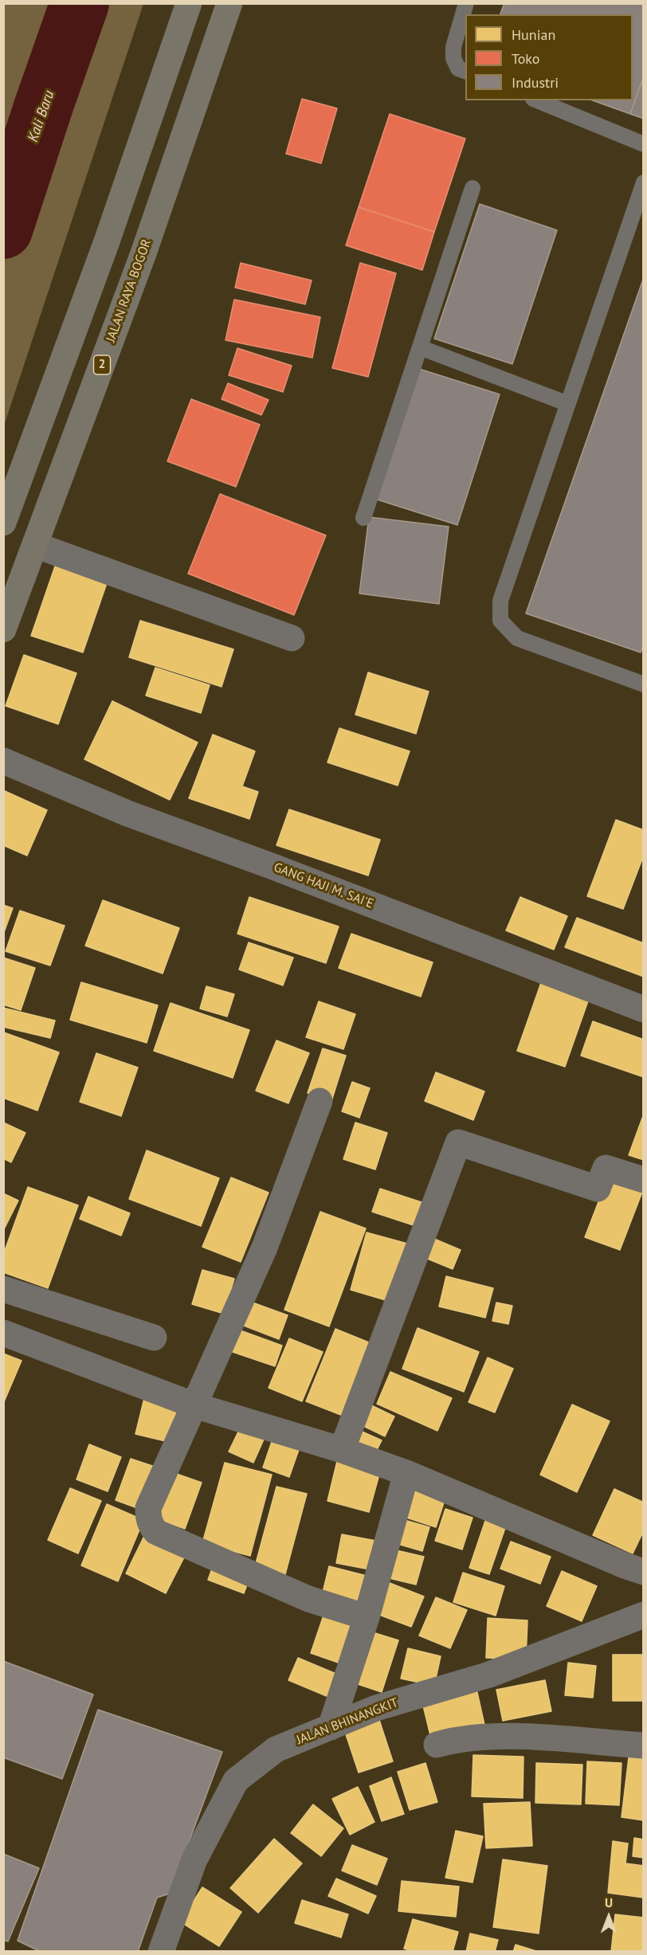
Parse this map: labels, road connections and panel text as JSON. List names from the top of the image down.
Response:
{
  "streets": {
    "highway": ["JALAN RAYA BOGOR", "2"],
    "street": ["GANG HAJI M. SAI'E", "JALAN BHINANGKIT"]
  },
  "water": ["Kali Baru"],
  "legend": ["Hunian", "Toko", "Industri"],
  "north": "top"
}
